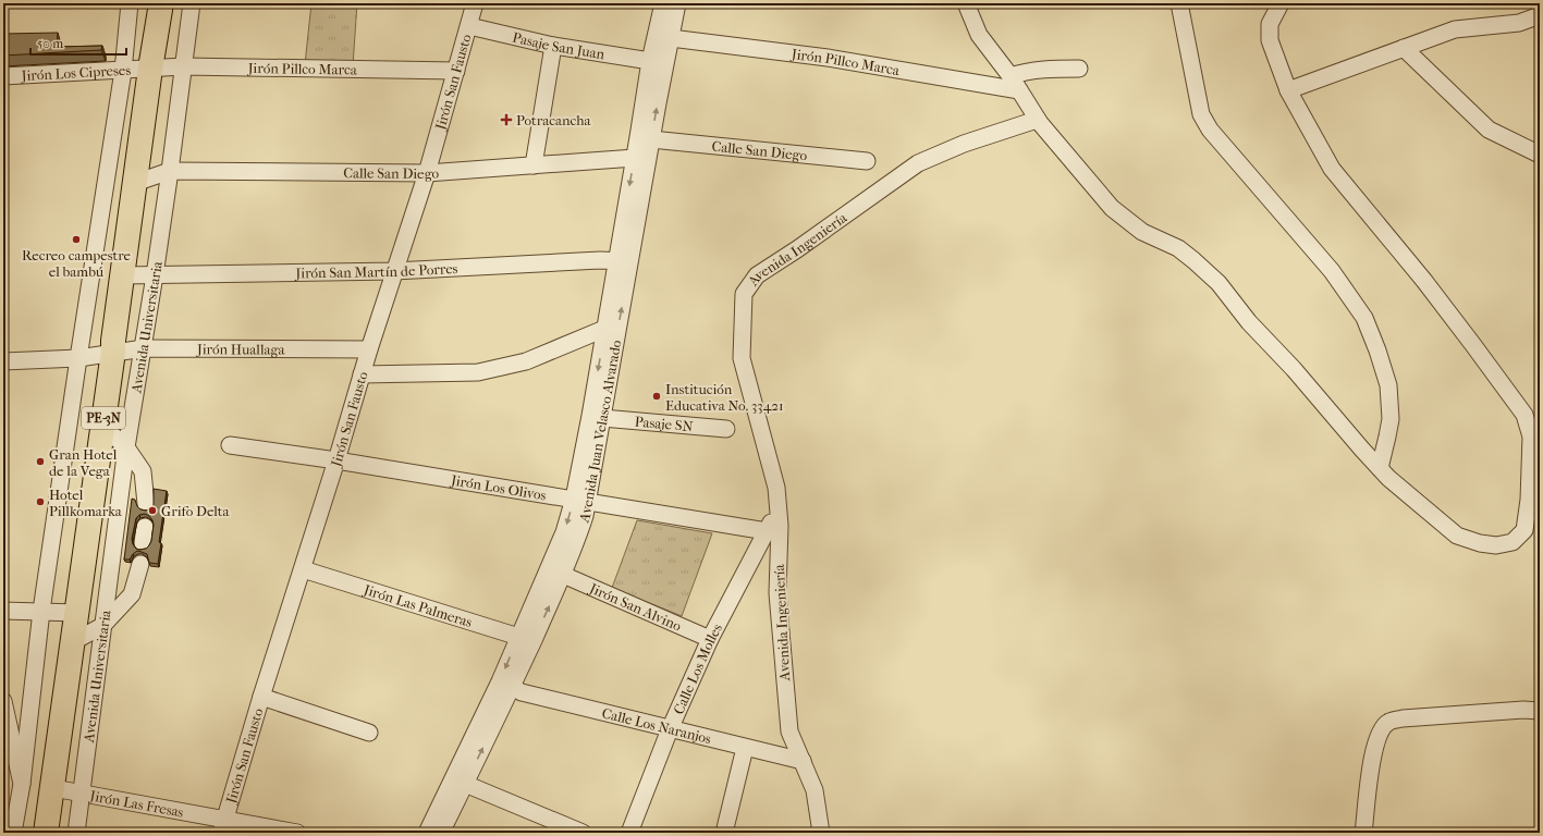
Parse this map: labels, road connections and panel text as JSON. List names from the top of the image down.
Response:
{
  "streets": {
    "highway": ["PE-3N"],
    "street": [
      "Pasaje San Juan",
      "Jirón Pillco Marca",
      "Jirón Los Cipreses",
      "Jirón San Fausto",
      "Calle San Diego",
      "Avenida Ingeniería",
      "Jirón San Martín de Porres",
      "Avenida Universitaria",
      "Jirón Huallaga",
      "Pasaje SN",
      "Avenida Juan Velasco Alvarado",
      "Jirón Los Olivos",
      "Jirón Las Palmeras",
      "Jirón San Alvino",
      "Calle Los Molles",
      "Calle Los Naranjos",
      "Jirón Las Fresas"
    ]
  },
  "crossings": [
    ["Pasaje San Juan", "Jirón San Fausto"],
    ["Pasaje San Juan", "Avenida Juan Velasco Alvarado"],
    ["Jirón Pillco Marca", "Jirón Los Cipreses"],
    ["Jirón Pillco Marca", "Jirón San Fausto"],
    ["Jirón Pillco Marca", "Avenida Universitaria"],
    ["Jirón Pillco Marca", "PE-3N"],
    ["Jirón Pillco Marca", "Avenida Juan Velasco Alvarado"],
    ["Jirón Los Cipreses", "PE-3N"],
    ["Jirón San Fausto", "Calle San Diego"],
    ["Jirón San Fausto", "Jirón San Martín de Porres"],
    ["Jirón San Fausto", "Jirón Huallaga"],
    ["Jirón San Fausto", "Jirón Los Olivos"],
    ["Jirón San Fausto", "Jirón Las Palmeras"],
    ["Jirón San Fausto", "Jirón Las Fresas"],
    ["Calle San Diego", "Avenida Universitaria"],
    ["Calle San Diego", "PE-3N"],
    ["Calle San Diego", "Avenida Juan Velasco Alvarado"],
    ["Avenida Ingeniería", "Calle Los Molles"],
    ["Avenida Ingeniería", "Calle Los Naranjos"],
    ["Jirón San Martín de Porres", "Avenida Universitaria"],
    ["Jirón San Martín de Porres", "PE-3N"],
    ["Jirón San Martín de Porres", "Avenida Juan Velasco Alvarado"],
    ["Avenida Universitaria", "Jirón Huallaga"],
    ["Avenida Universitaria", "Jirón Las Fresas"],
    ["Jirón Huallaga", "PE-3N"],
    ["PE-3N", "Jirón Las Fresas"],
    ["Pasaje SN", "Avenida Juan Velasco Alvarado"],
    ["Avenida Juan Velasco Alvarado", "Jirón Los Olivos"],
    ["Avenida Juan Velasco Alvarado", "Jirón Las Palmeras"],
    ["Avenida Juan Velasco Alvarado", "Jirón San Alvino"],
    ["Avenida Juan Velasco Alvarado", "Calle Los Naranjos"],
    ["Jirón Los Olivos", "Calle Los Molles"],
    ["Jirón San Alvino", "Calle Los Molles"],
    ["Calle Los Molles", "Calle Los Naranjos"]
  ],
  "places": {
    "health": ["Potracancha"],
    "other": [
      "Recreo campestre el bambú",
      "Institución Educativa No. 33421",
      "Gran Hotel de la Vega",
      "Hotel Pillkomarka",
      "Grifo Delta"
    ]
  },
  "scale_bar": "50 m"
}
